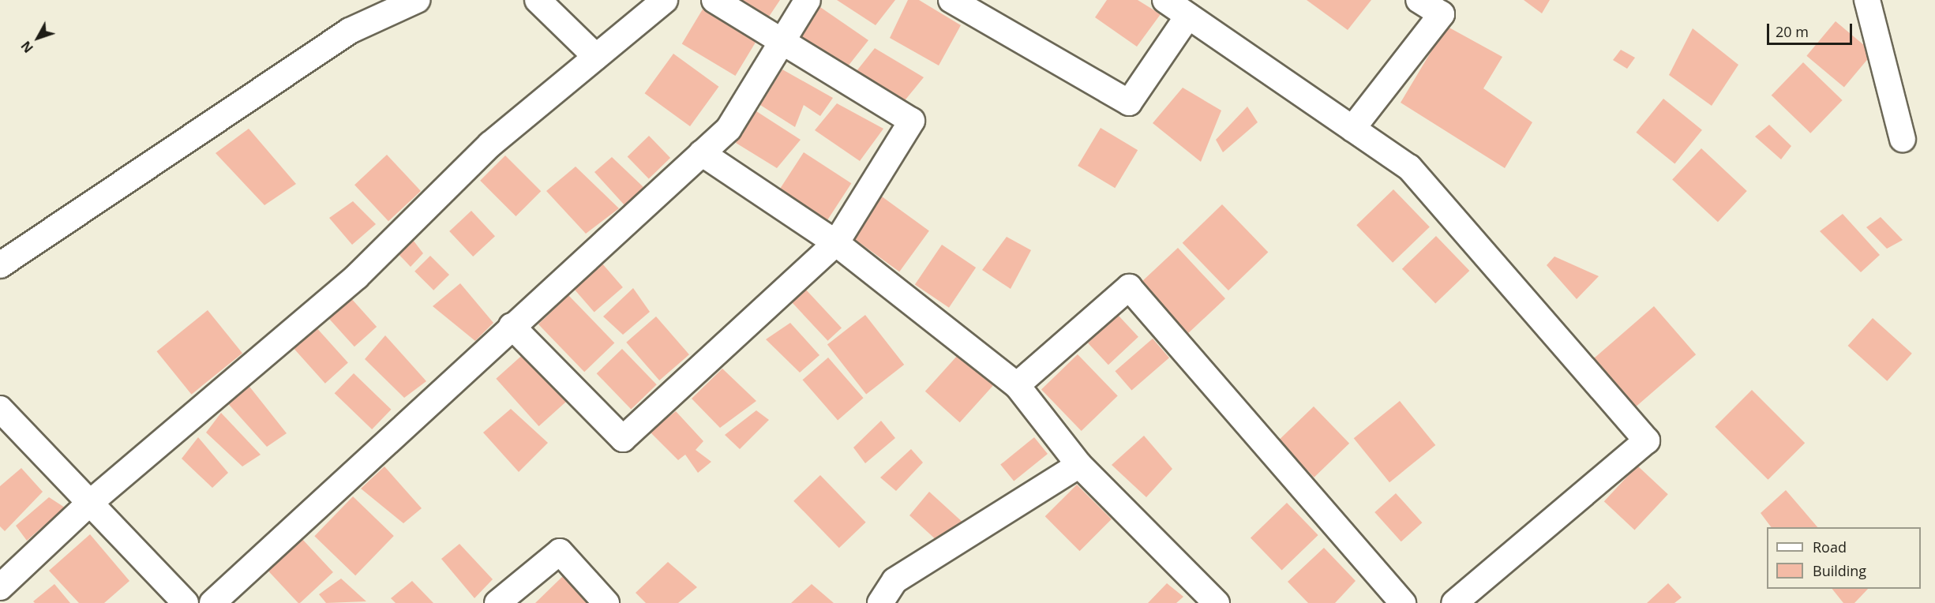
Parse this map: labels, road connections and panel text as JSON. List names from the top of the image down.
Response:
{
  "legend": ["Road", "Building"],
  "scale_bar": "20 m",
  "north": "bottom left"
}
